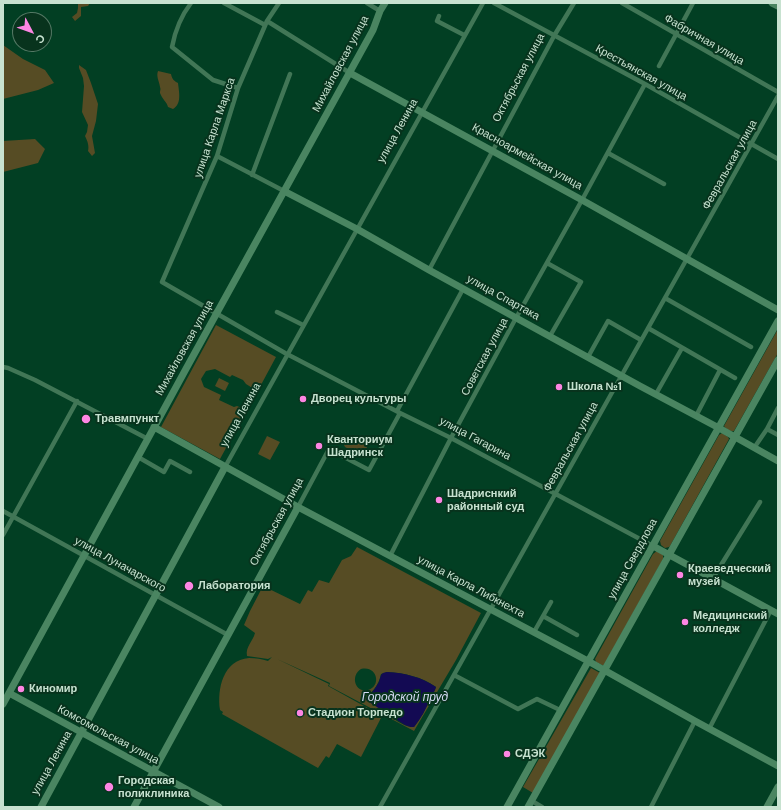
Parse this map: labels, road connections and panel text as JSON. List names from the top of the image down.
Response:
{
  "streets": {
    "street": [
      "Фабричная улица",
      "Михайловская улица",
      "Крестьянская улица",
      "Октябрьская улица",
      "улица Карла Маркса",
      "улица Ленина",
      "Красноармейская улица",
      "Февральская улица",
      "улица Спартака",
      "Советская улица",
      "улица Гагарина",
      "улица Свердлова",
      "улица Луначарского",
      "улица Карла Либкнехта",
      "Комсомольская улица"
    ]
  },
  "crossings": [
    ["Михайловская улица", "Красноармейская улица"],
    ["Михайловская улица", "улица Спартака"],
    ["Михайловская улица", "улица Гагарина"],
    ["Михайловская улица", "улица Луначарского"],
    ["Михайловская улица", "улица Карла Либкнехта"],
    ["Михайловская улица", "Комсомольская улица"],
    ["Крестьянская улица", "Октябрьская улица"],
    ["Крестьянская улица", "Февральская улица"],
    ["Крестьянская улица", "Советская улица"],
    ["Октябрьская улица", "Красноармейская улица"],
    ["Октябрьская улица", "улица Спартака"],
    ["Октябрьская улица", "улица Гагарина"],
    ["Октябрьская улица", "улица Луначарского"],
    ["Октябрьская улица", "улица Карла Либкнехта"],
    ["Октябрьская улица", "Комсомольская улица"],
    ["улица Карла Маркса", "Красноармейская улица"],
    ["улица Карла Маркса", "улица Спартака"],
    ["улица Карла Маркса", "улица Гагарина"],
    ["улица Ленина", "Красноармейская улица"],
    ["улица Ленина", "улица Спартака"],
    ["улица Ленина", "улица Гагарина"],
    ["улица Ленина", "улица Луначарского"],
    ["улица Ленина", "улица Карла Либкнехта"],
    ["улица Ленина", "Комсомольская улица"],
    ["Красноармейская улица", "Февральская улица"],
    ["Красноармейская улица", "Советская улица"],
    ["Февральская улица", "улица Спартака"],
    ["Февральская улица", "улица Гагарина"],
    ["Февральская улица", "улица Карла Либкнехта"],
    ["улица Спартака", "Советская улица"],
    ["улица Спартака", "улица Свердлова"],
    ["Советская улица", "улица Гагарина"],
    ["Советская улица", "улица Карла Либкнехта"],
    ["улица Гагарина", "улица Свердлова"],
    ["улица Свердлова", "улица Карла Либкнехта"]
  ],
  "water": ["Городской пруд"],
  "places": [
    "Школа №1",
    "Дворец культуры",
    "Травмпункт",
    "Кванториум Шадринск",
    "Шадриснкий районный суд",
    "Краеведческий музей",
    "Лаборатория",
    "Медицинский колледж",
    "Киномир",
    "Стадион Торпедо",
    "СДЭК",
    "Городская поликлиника"
  ],
  "north": "bottom right"
}
